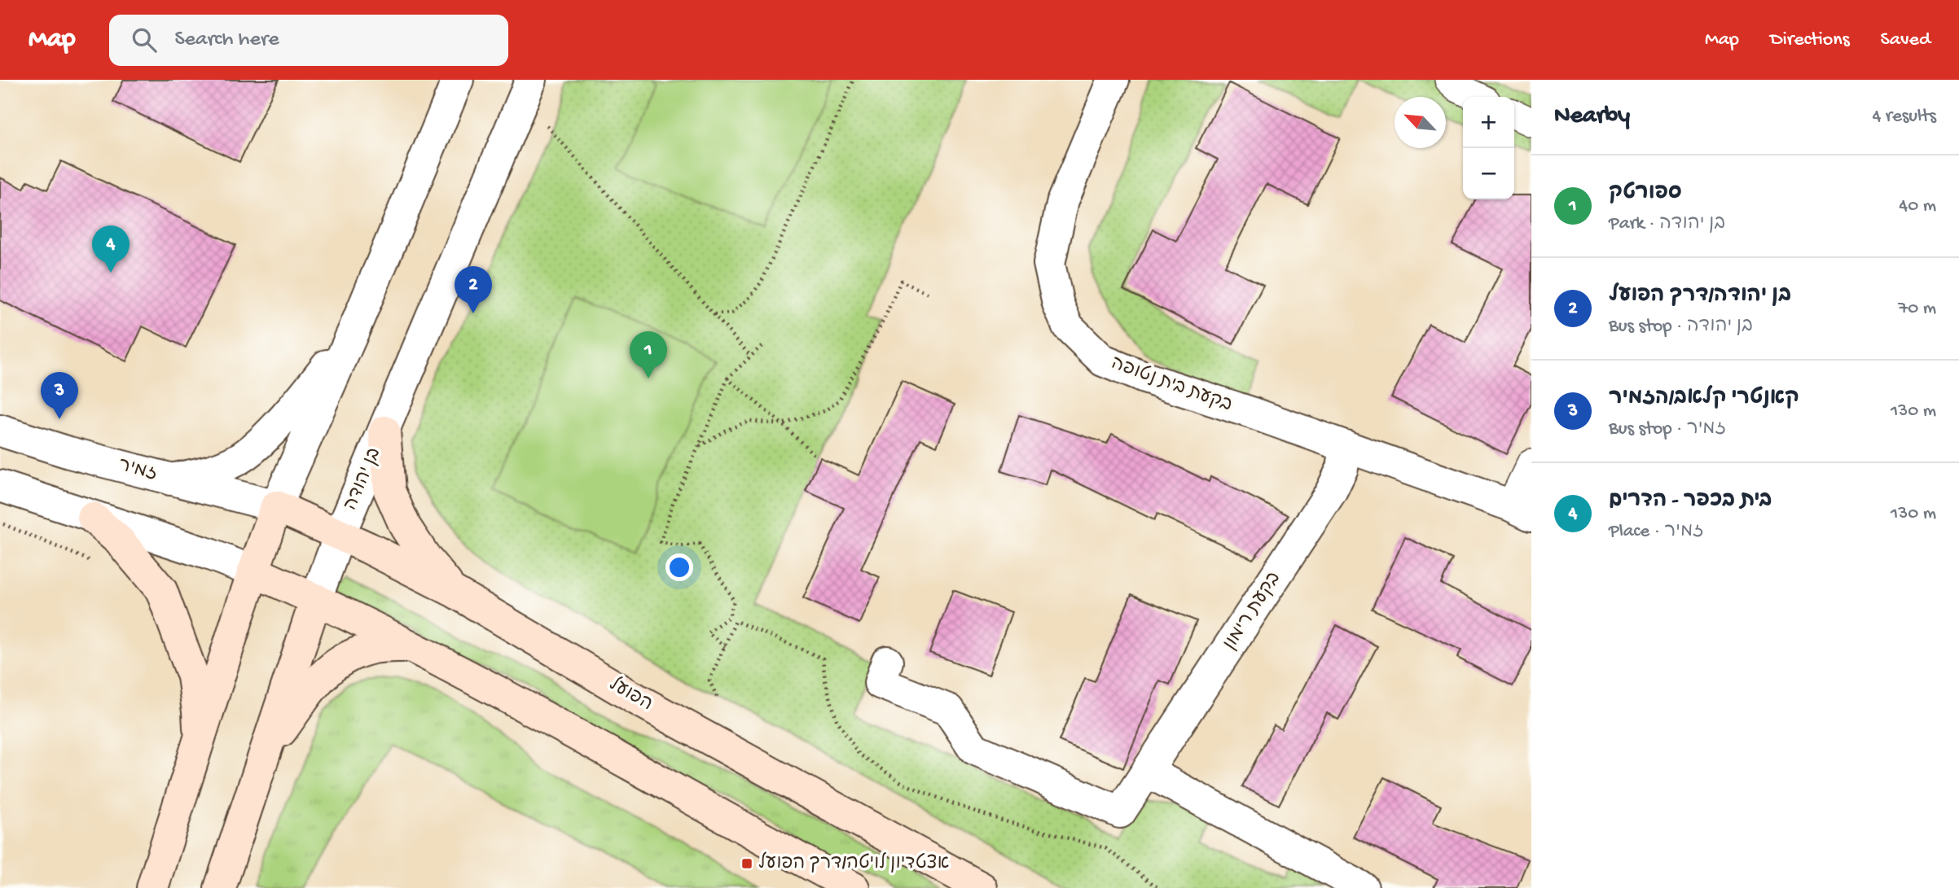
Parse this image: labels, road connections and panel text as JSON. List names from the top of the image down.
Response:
{
  "streets": {
    "main road": ["בן יהודה", "הפועל"],
    "street": ["בקעת בית נטופה", "זמיר", "בקעת רימון"]
  },
  "crossings": [
    ["בקעת בית נטופה", "בקעת רימון"],
    ["זמיר", "הפועל"],
    ["בן יהודה", "הפועל"]
  ],
  "places": {
    "transit": ["אצטדיון לויטה/דרך הפועל"]
  },
  "north": "top left",
  "page": {
    "header": "Map",
    "search": "Search here",
    "nav": ["Map", "Directions", "Saved"],
    "heading": ["Nearby", "4 results"],
    "map_buttons": ["+", "−"],
    "list": [
      {
        "mark": "1",
        "name": "ספורטק",
        "note": "Park · בן יהודה",
        "value": "40 m"
      },
      {
        "mark": "2",
        "name": "בן יהודה/דרך הפועל",
        "note": "Bus stop · בן יהודה",
        "value": "70 m"
      },
      {
        "mark": "3",
        "name": "קאנטרי קלאב/הזמיר",
        "note": "Bus stop · זמיר",
        "value": "130 m"
      },
      {
        "mark": "4",
        "name": "בית בכפר - הדרים",
        "note": "Place · זמיר",
        "value": "130 m"
      }
    ],
    "pins": [
      "4",
      "2",
      "1",
      "3"
    ]
  }
}
